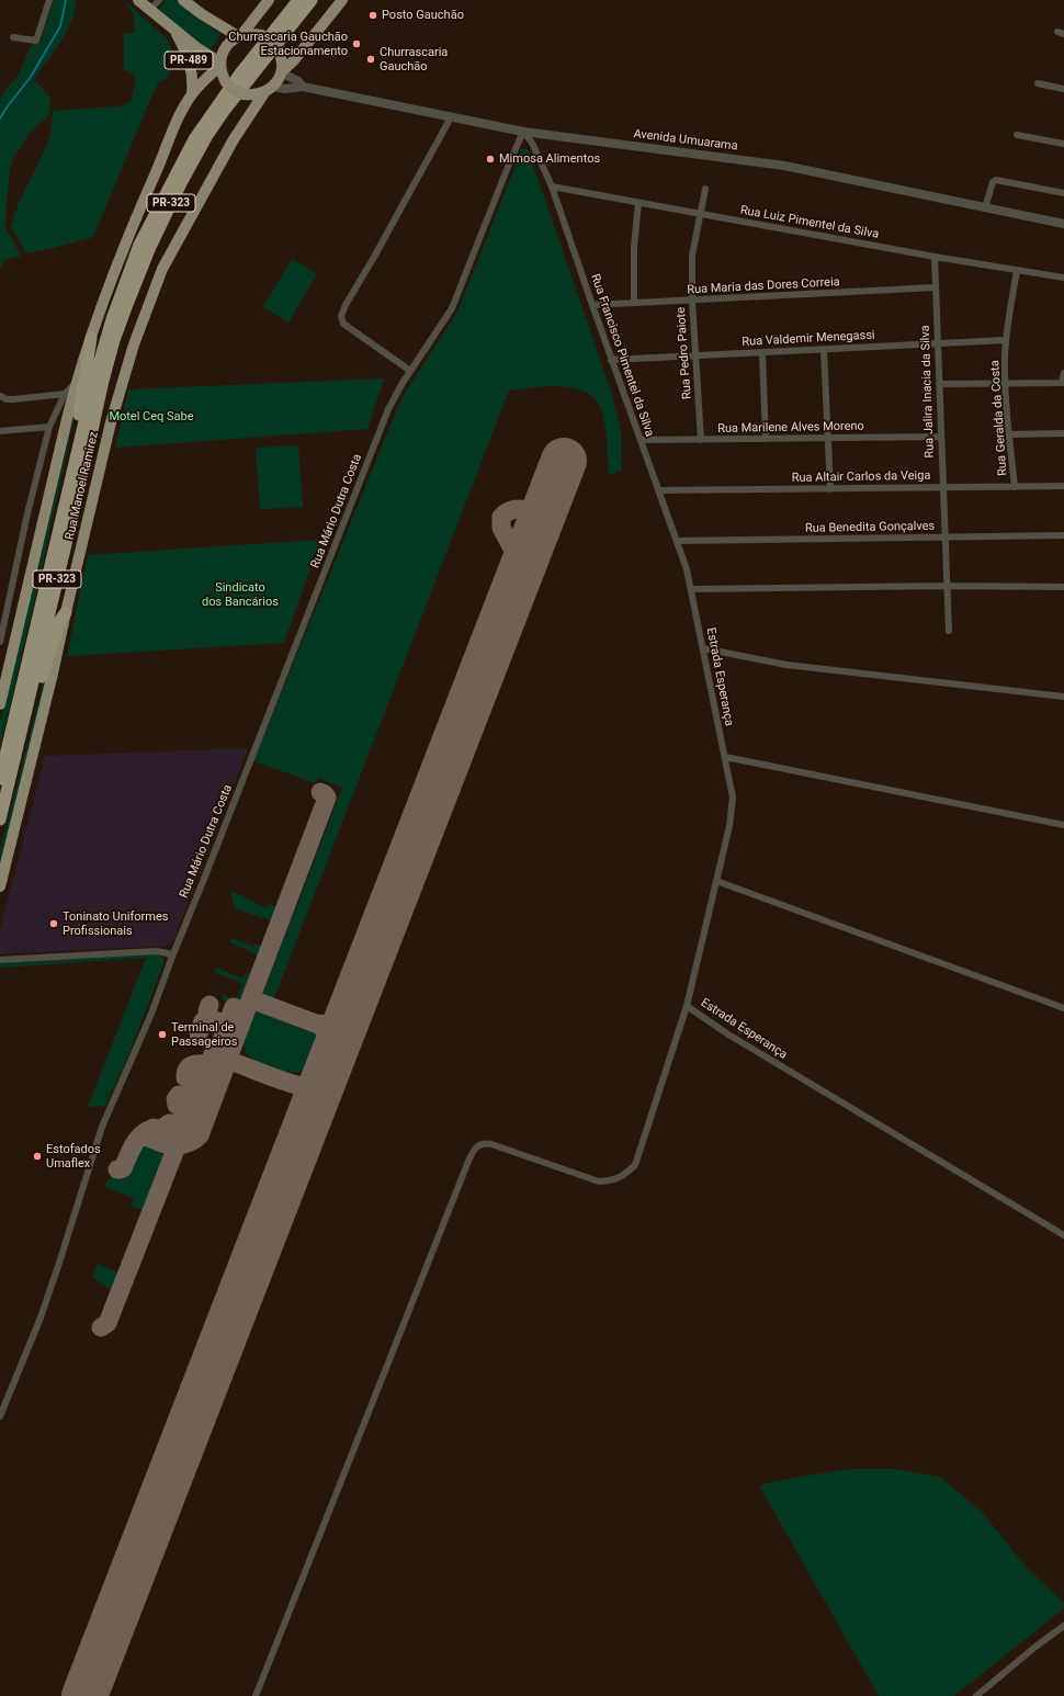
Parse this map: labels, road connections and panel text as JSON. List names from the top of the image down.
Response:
{
  "streets": {
    "highway": ["PR-323"],
    "main road": ["PR-489", "Rua Manoel Ramirez"],
    "street": [
      "Avenida Umuarama",
      "Rua Luiz Pimentel da Silva",
      "Rua Maria das Dores Correia",
      "Rua Valdemir Menegassi",
      "Rua Pedro Paiote",
      "Rua Francisco Pimentel da Silva",
      "Rua Jalira Inacia da Silva",
      "Rua Geralda da Costa",
      "Rua Marilene Alves Moreno",
      "Rua Altair Carlos da Veiga",
      "Rua Mário Dutra Costa",
      "Rua Benedita Gonçalves",
      "Estrada Esperança"
    ]
  },
  "crossings": [
    ["PR-489", "Avenida Umuarama"],
    ["PR-489", "Rua Manoel Ramirez"],
    ["Avenida Umuarama", "Rua Francisco Pimentel da Silva"],
    ["Avenida Umuarama", "Rua Manoel Ramirez"],
    ["Avenida Umuarama", "Rua Mário Dutra Costa"],
    ["Rua Luiz Pimentel da Silva", "Rua Pedro Paiote"],
    ["Rua Luiz Pimentel da Silva", "Rua Francisco Pimentel da Silva"],
    ["Rua Luiz Pimentel da Silva", "Rua Jalira Inacia da Silva"],
    ["Rua Luiz Pimentel da Silva", "Rua Geralda da Costa"],
    ["Rua Maria das Dores Correia", "Rua Pedro Paiote"],
    ["Rua Maria das Dores Correia", "Rua Francisco Pimentel da Silva"],
    ["Rua Maria das Dores Correia", "Rua Jalira Inacia da Silva"],
    ["Rua Valdemir Menegassi", "Rua Pedro Paiote"],
    ["Rua Valdemir Menegassi", "Rua Francisco Pimentel da Silva"],
    ["Rua Valdemir Menegassi", "Rua Jalira Inacia da Silva"],
    ["Rua Valdemir Menegassi", "Rua Geralda da Costa"],
    ["Rua Pedro Paiote", "Rua Marilene Alves Moreno"],
    ["Rua Francisco Pimentel da Silva", "Rua Marilene Alves Moreno"],
    ["Rua Francisco Pimentel da Silva", "Rua Altair Carlos da Veiga"],
    ["Rua Francisco Pimentel da Silva", "Rua Mário Dutra Costa"],
    ["Rua Francisco Pimentel da Silva", "Rua Benedita Gonçalves"],
    ["Rua Francisco Pimentel da Silva", "Estrada Esperança"],
    ["Rua Jalira Inacia da Silva", "Rua Marilene Alves Moreno"],
    ["Rua Jalira Inacia da Silva", "Rua Altair Carlos da Veiga"],
    ["Rua Jalira Inacia da Silva", "Rua Benedita Gonçalves"],
    ["Rua Geralda da Costa", "Rua Altair Carlos da Veiga"]
  ],
  "parks": ["Motel Ceq Sabe", "Sindicato dos Bancários"],
  "places": [
    "Posto Gauchão",
    "Churrascaria Gauchão Estacionamento",
    "Churrascaria Gauchão",
    "Mimosa Alimentos",
    "Toninato Uniformes Profissionais",
    "Terminal de Passageiros",
    "Estofados Umaflex"
  ]
}
